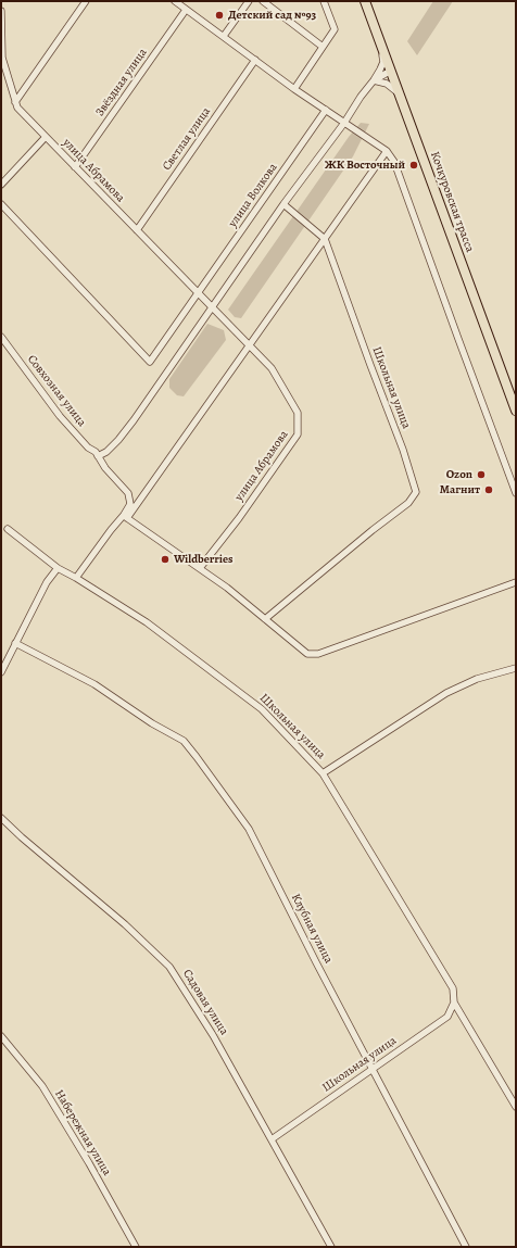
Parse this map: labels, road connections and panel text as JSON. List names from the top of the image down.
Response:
{
  "streets": {
    "main road": ["Кочкуровская трасса"],
    "street": [
      "Звёздная улица",
      "Светлая улица",
      "улица Абрамова",
      "улица Волкова",
      "Школьная улица",
      "Совхозная улица",
      "Клубная улица",
      "Садовая улица",
      "Набережная улица"
    ]
  },
  "crossings": [
    ["Звёздная улица", "улица Абрамова"],
    ["Светлая улица", "улица Абрамова"],
    ["улица Абрамова", "улица Волкова"],
    ["Школьная улица", "Клубная улица"],
    ["Школьная улица", "Садовая улица"]
  ],
  "places": [
    "Детский сад №93",
    "ЖК Восточный",
    "Ozon",
    "Магнит",
    "Wildberries"
  ]
}
